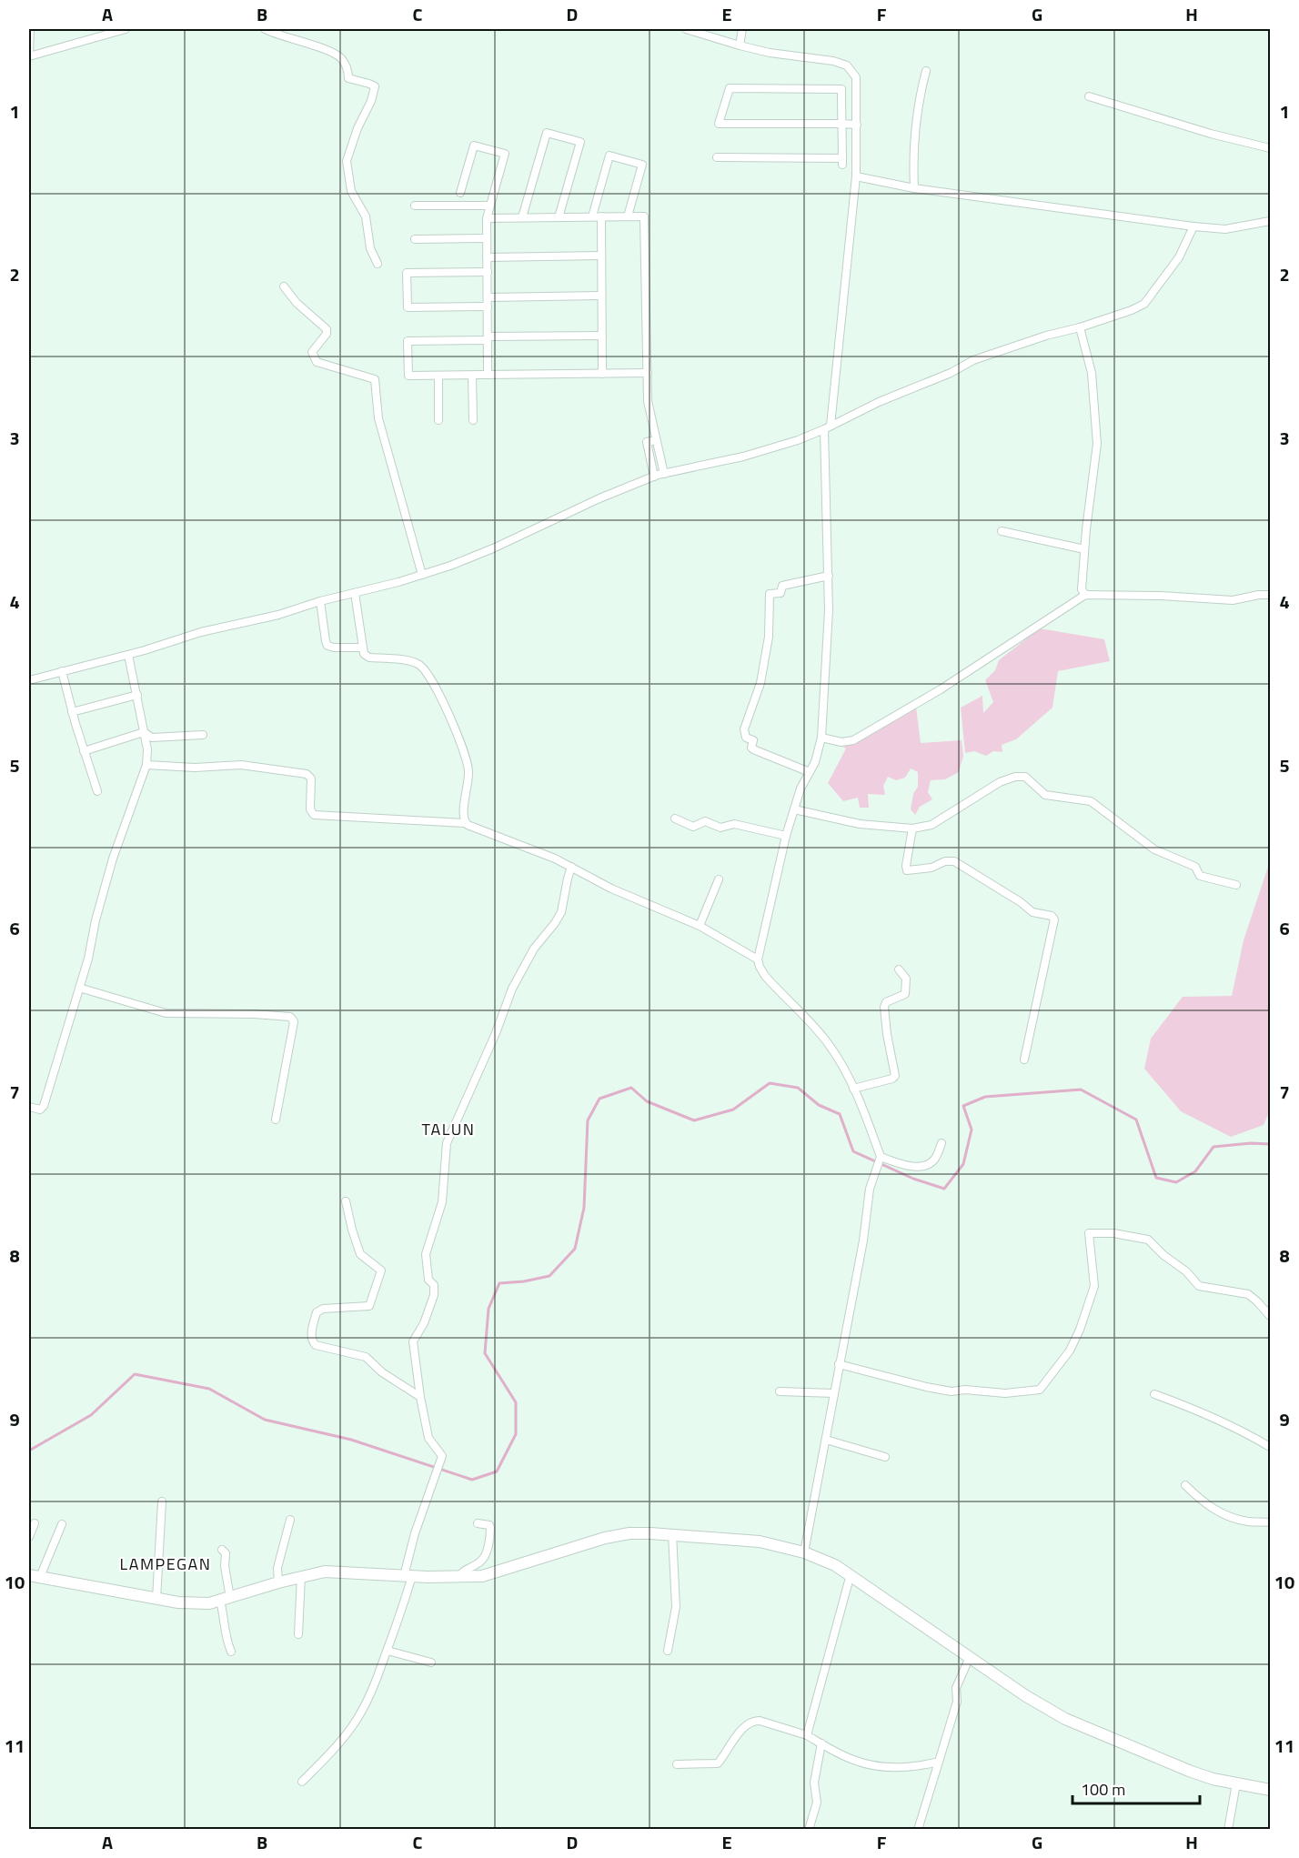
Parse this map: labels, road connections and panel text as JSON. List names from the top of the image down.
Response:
{
  "districts": ["TALUN", "LAMPEGAN"],
  "scale_bar": "100 m",
  "grid": {
    "columns": [
      "A",
      "B",
      "C",
      "D",
      "E",
      "F",
      "G",
      "H"
    ],
    "rows": [
      "1",
      "2",
      "3",
      "4",
      "5",
      "6",
      "7",
      "8",
      "9",
      "10",
      "11"
    ]
  }
}
